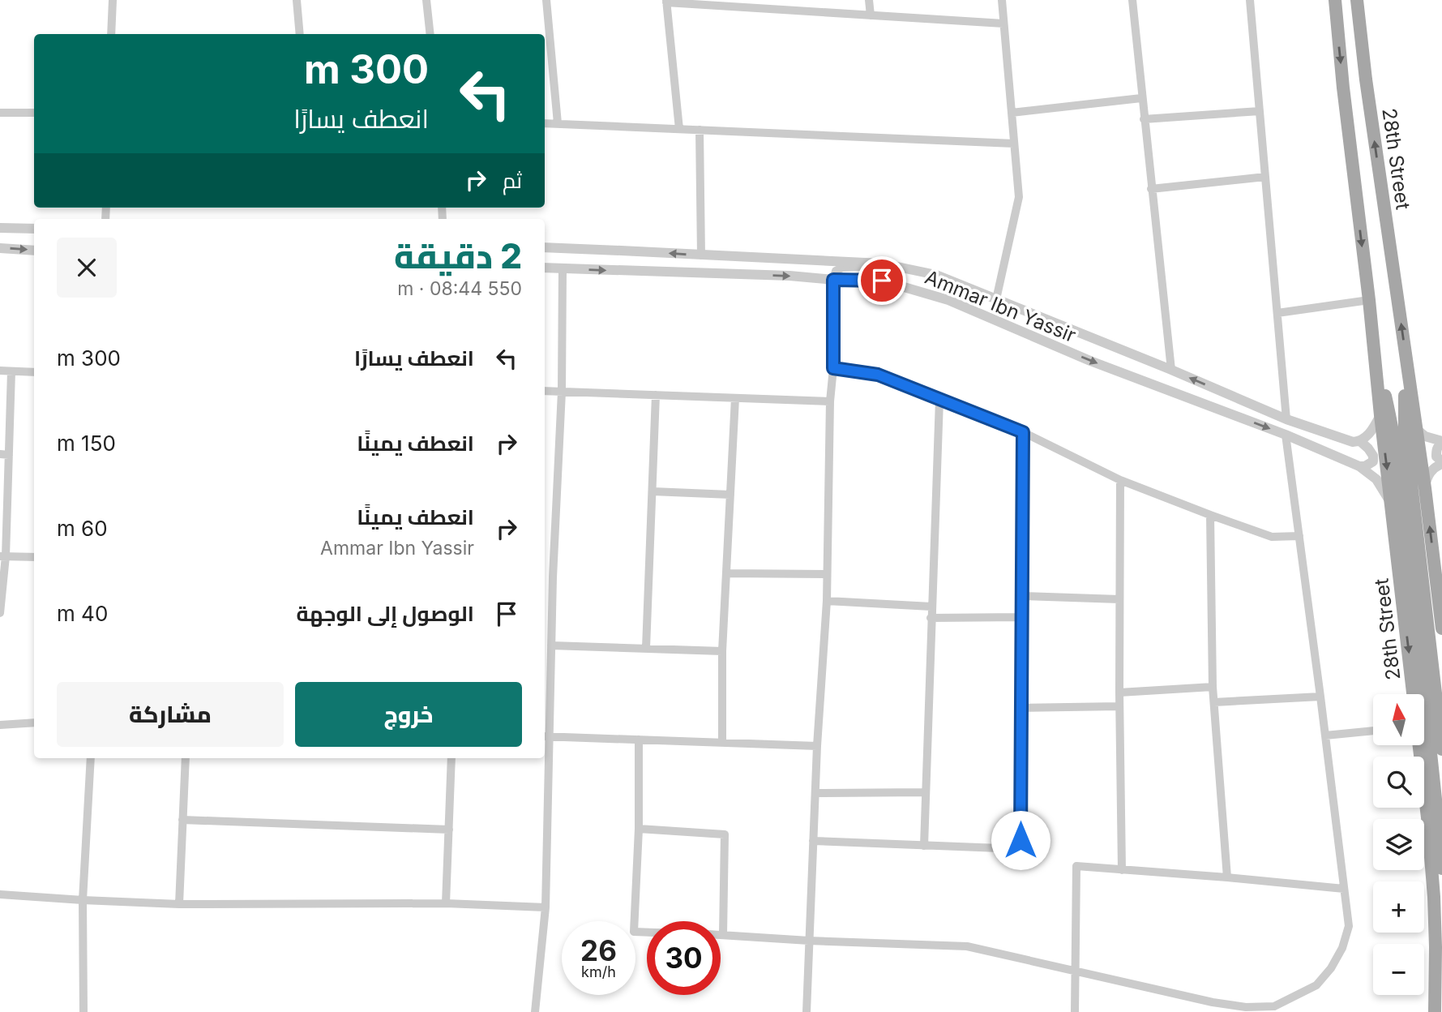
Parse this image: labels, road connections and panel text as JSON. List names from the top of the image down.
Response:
{
  "streets": {
    "main road": ["28th Street"],
    "street": ["Ammar Ibn Yassir"]
  },
  "crossings": [
    ["28th Street", "Ammar Ibn Yassir"]
  ],
  "north": "top",
  "page": {
    "turn": ["300 m", "انعطف يسارًا"],
    "then": "ثم",
    "heading": ["2 دقيقة", "550 m · 08:44"],
    "list": [
      {
        "name": "انعطف يسارًا",
        "value": "300 m"
      },
      {
        "name": "انعطف يمينًا",
        "value": "150 m"
      },
      {
        "name": "انعطف يمينًا",
        "note": "Ammar Ibn Yassir",
        "value": "60 m"
      },
      {
        "name": "الوصول إلى الوجهة",
        "value": "40 m"
      }
    ],
    "buttons": ["خروج", "مشاركة"],
    "map_buttons": ["+", "−"],
    "speed": "26 km/h",
    "limit": "30"
  }
}
